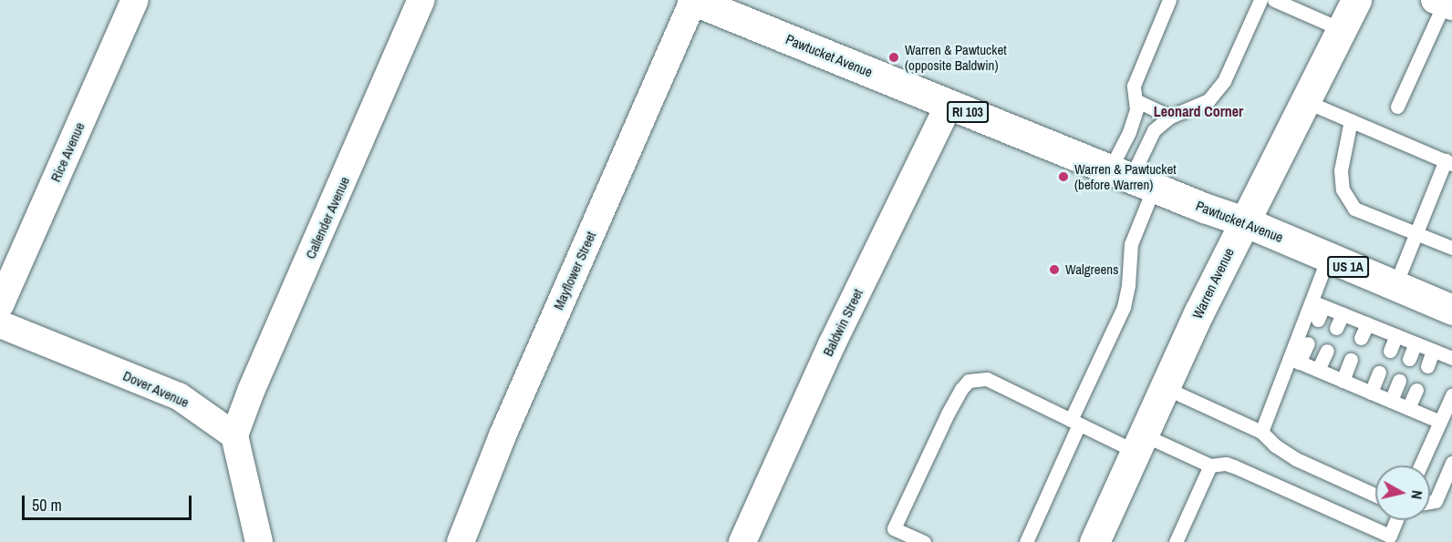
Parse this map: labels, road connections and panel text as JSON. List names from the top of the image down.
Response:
{
  "streets": {
    "main road": [
      "Pawtucket Avenue",
      "RI 103",
      "US 1A",
      "Warren Avenue"
    ],
    "street": [
      "Rice Avenue",
      "Callender Avenue",
      "Mayflower Street",
      "Baldwin Street",
      "Dover Avenue"
    ]
  },
  "crossings": [
    ["Pawtucket Avenue", "Mayflower Street"],
    ["Pawtucket Avenue", "Warren Avenue"],
    ["Pawtucket Avenue", "Baldwin Street"],
    ["Callender Avenue", "Dover Avenue"]
  ],
  "districts": ["Leonard Corner"],
  "places": ["Warren & Pawtucket (opposite Baldwin)", "Warren & Pawtucket (before Warren)", "Walgreens"],
  "scale_bar": "50 m",
  "north": "right"
}
